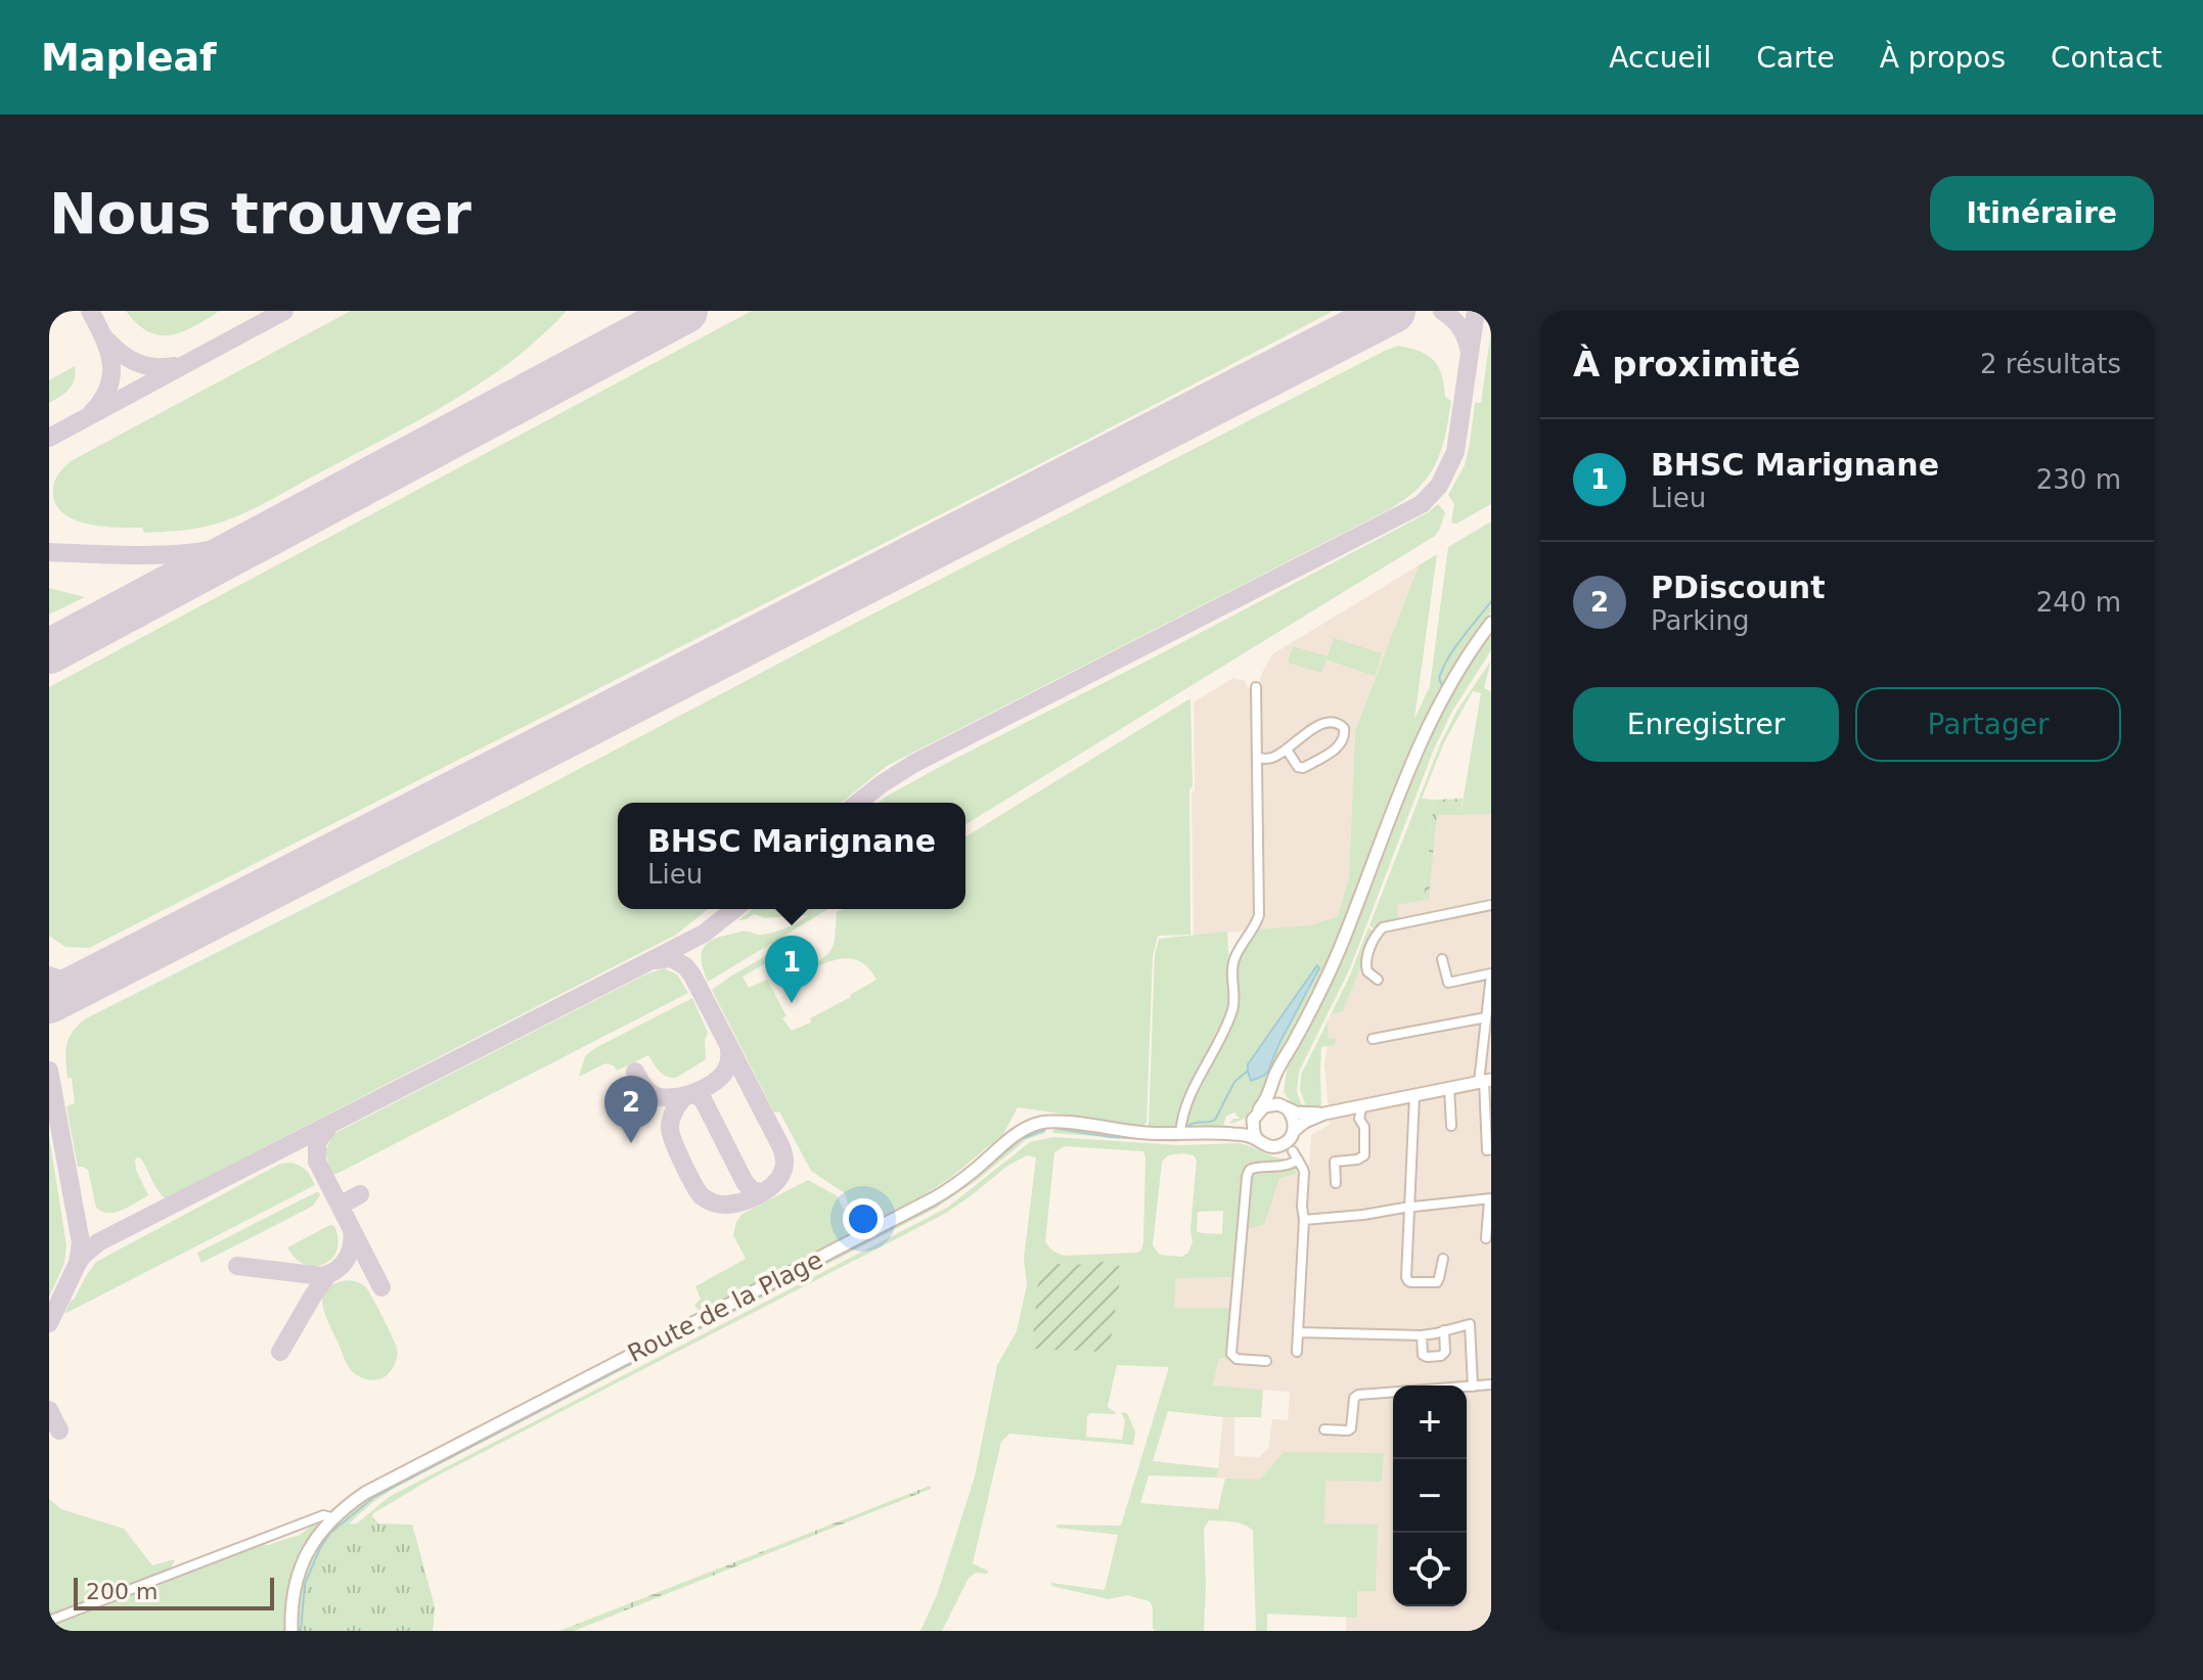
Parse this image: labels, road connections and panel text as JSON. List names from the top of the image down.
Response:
{
  "streets": {
    "street": ["Route de la Plage"]
  },
  "scale_bar": "200 m",
  "page": {
    "header": "Mapleaf",
    "nav": [
      "Accueil",
      "Carte",
      "À propos",
      "Contact"
    ],
    "buttons": [
      "Itinéraire",
      ["Enregistrer", "Partager"]
    ],
    "title": "Nous trouver",
    "heading": ["À proximité", "2 résultats"],
    "list": [
      {
        "mark": "1",
        "name": "BHSC Marignane",
        "note": "Lieu",
        "value": "230 m"
      },
      {
        "mark": "2",
        "name": "PDiscount",
        "note": "Parking",
        "value": "240 m"
      }
    ],
    "popup": ["BHSC Marignane", "Lieu"],
    "pins": ["1", "2"],
    "map_buttons": ["+", "−"],
    "scale": "200 m"
  }
}
